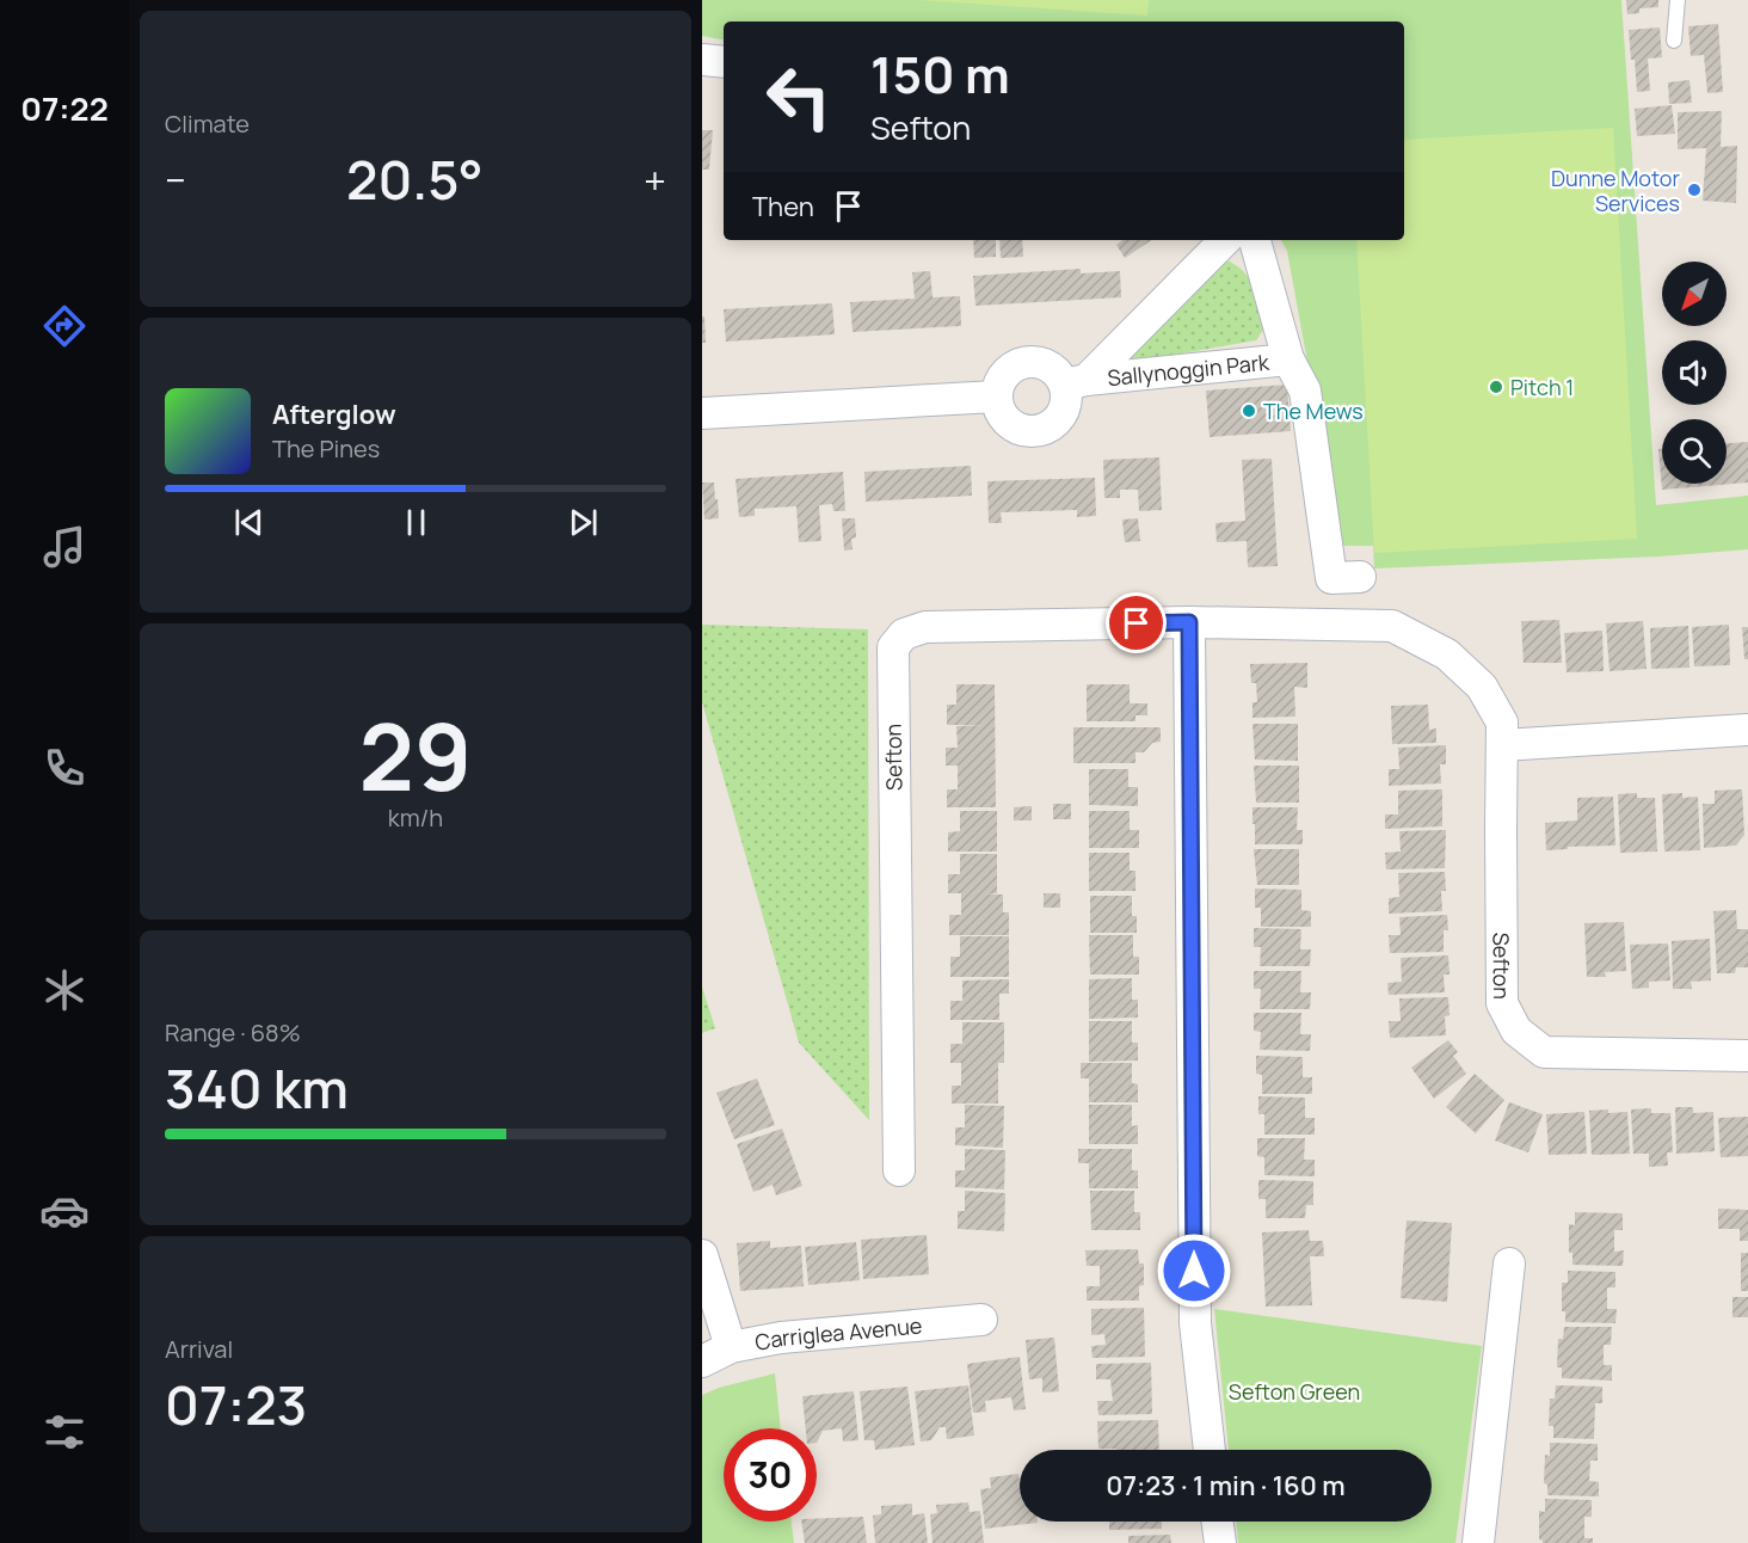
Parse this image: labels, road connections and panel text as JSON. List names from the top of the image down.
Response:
{
  "streets": {
    "street": ["Sallynoggin Park", "Sefton", "Carriglea Avenue"]
  },
  "parks": ["Sefton Green"],
  "places": ["Dunne Motor Services", "Pitch 1", "The Mews"],
  "north": "bottom left",
  "page": {
    "tabs": "07:22",
    "tile": [
      "Climate",
      ["29", "km/h"],
      ["Range · 68%", "340 km"],
      ["Arrival", "07:23"]
    ],
    "turn": ["150 m", "Sefton"],
    "heat": ["−", "20.5°", "+"],
    "then": "Then",
    "song": ["Afterglow", "The Pines"],
    "limit": "30",
    "trip": "07:23 · 1 min · 160 m"
  }
}
